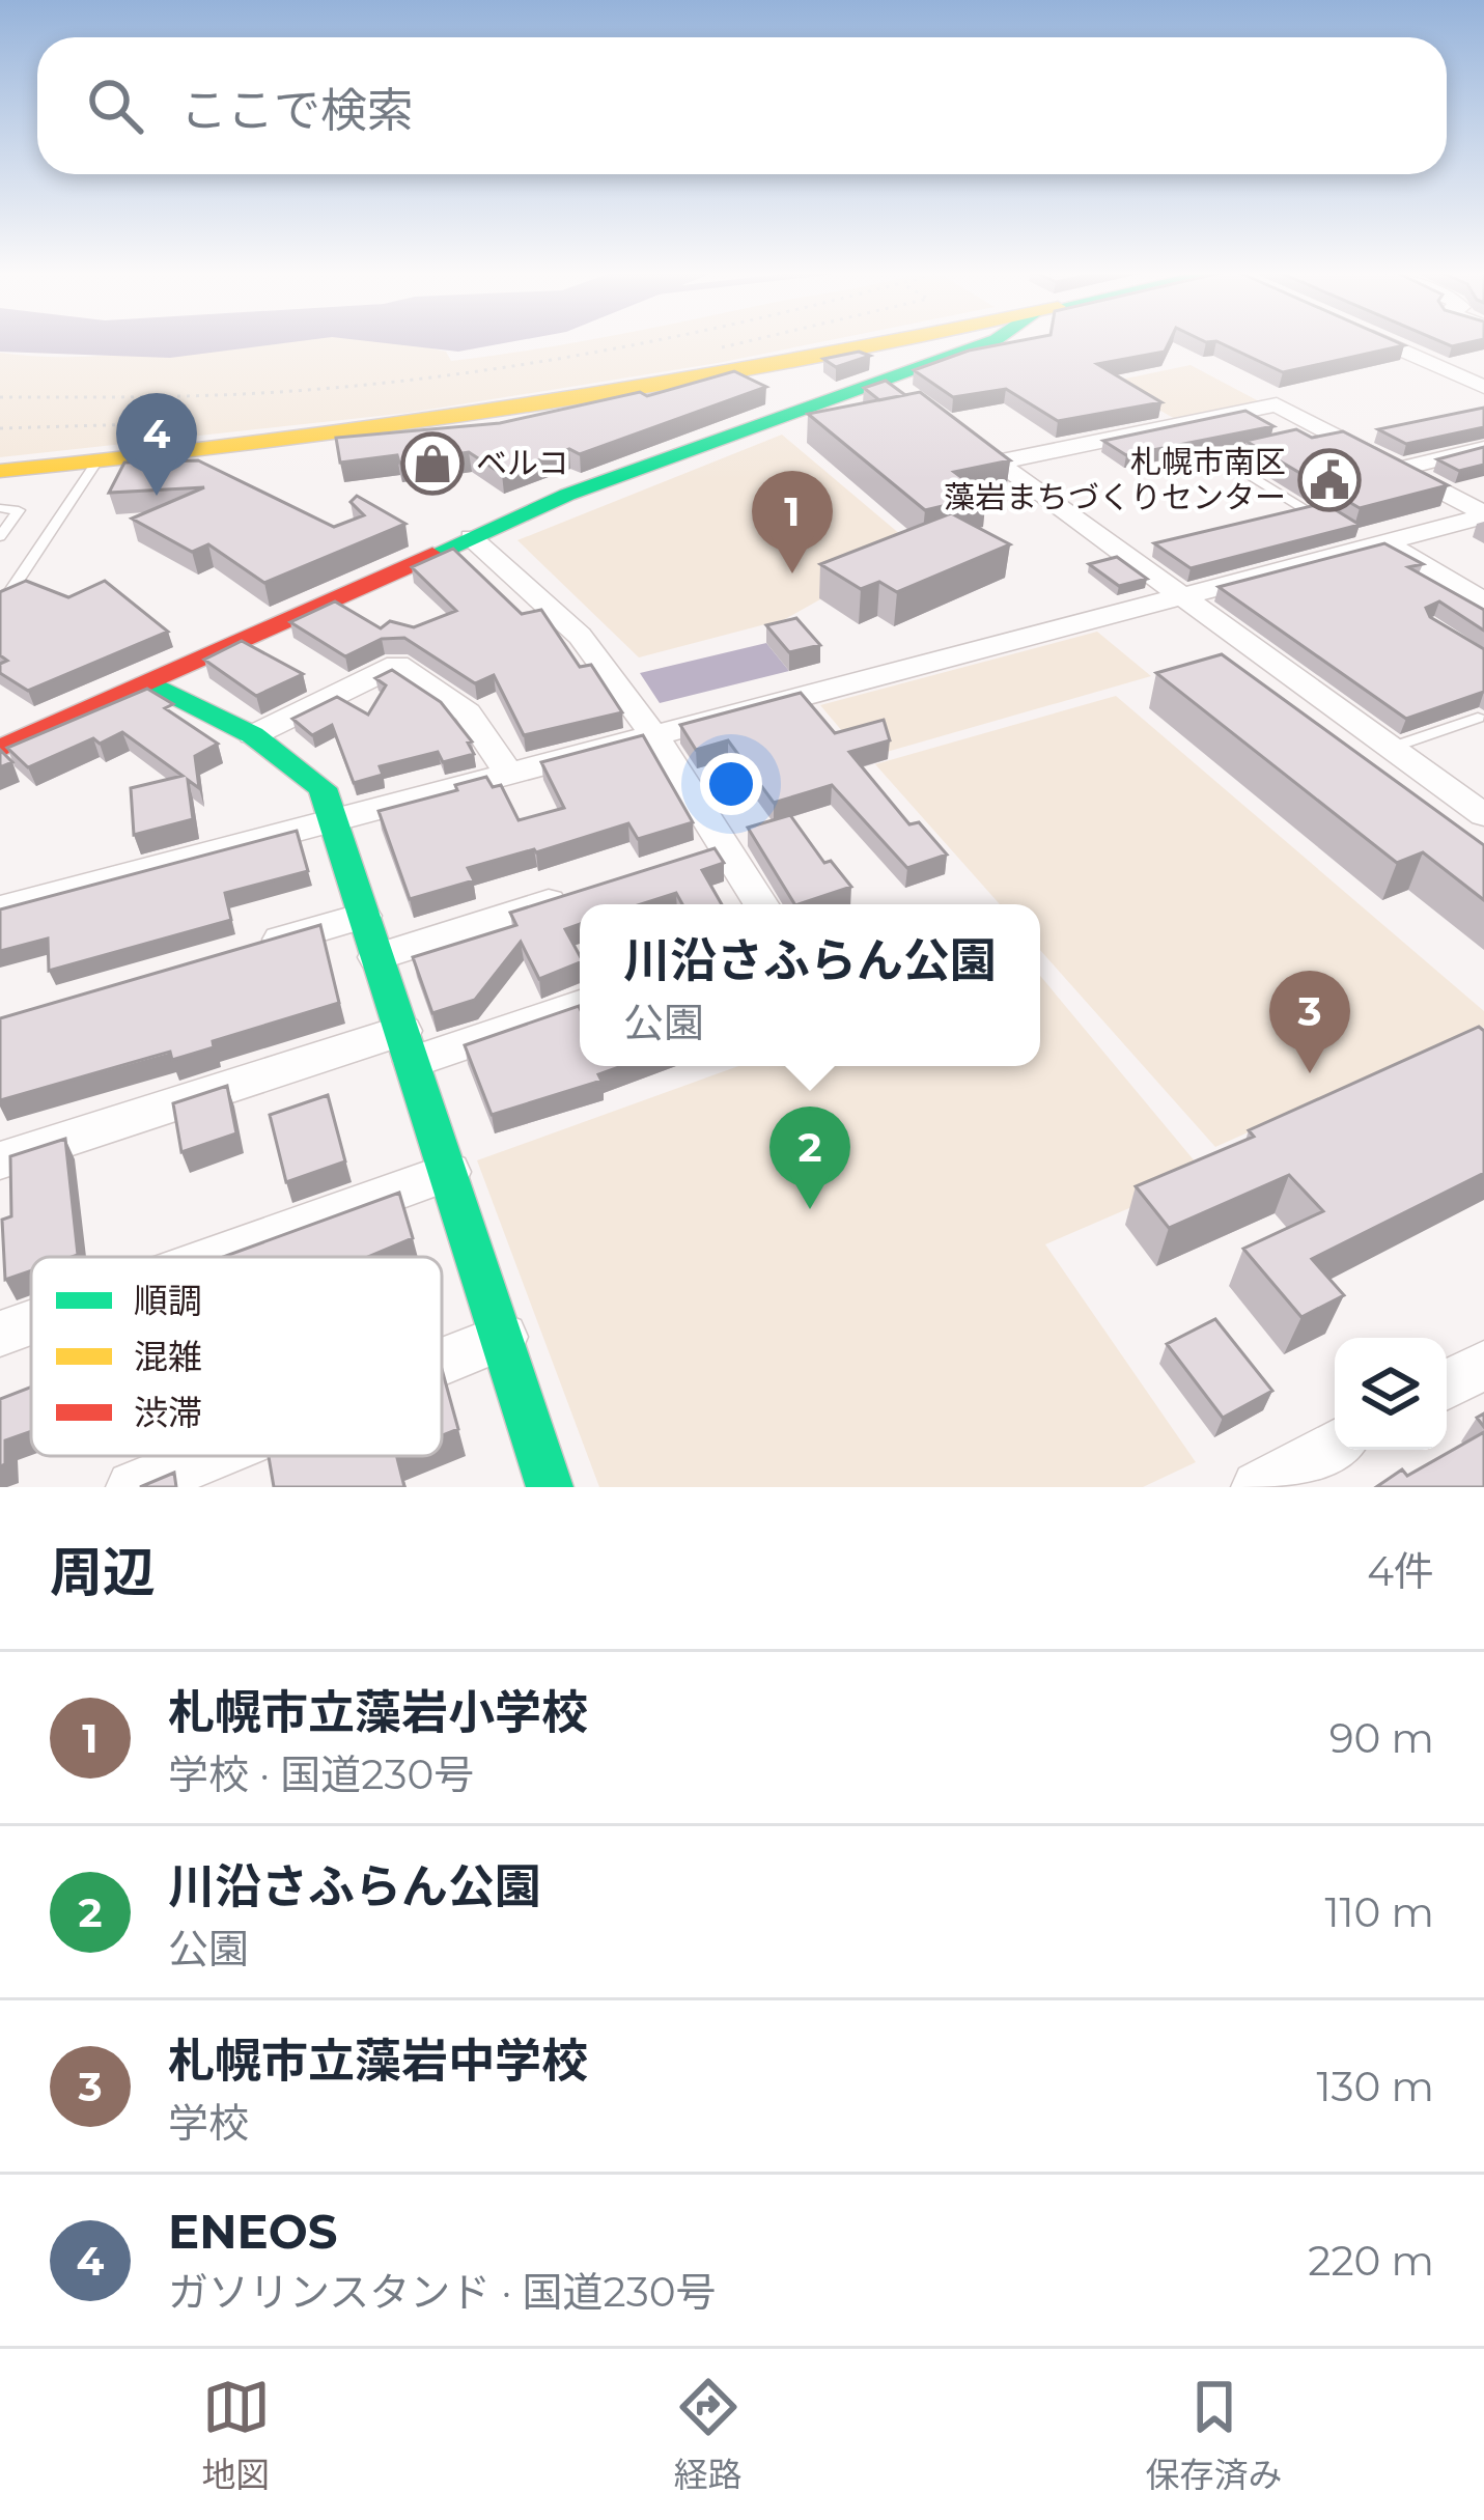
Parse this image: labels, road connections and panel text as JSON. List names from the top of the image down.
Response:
{
  "places": {
    "shop": ["ベルコ"],
    "public building": ["札幌市南区 藻岩まちづくりセンター"]
  },
  "legend": ["順調", "混雑", "渋滞"],
  "page": {
    "search": "ここで検索",
    "pins": [
      "4",
      "1",
      "3",
      "2"
    ],
    "popup": ["川沿さふらん公園", "公園"],
    "heading": ["周辺", "4件"],
    "list": [
      {
        "mark": "1",
        "name": "札幌市立藻岩小学校",
        "note": "学校 · 国道230号",
        "value": "90 m"
      },
      {
        "mark": "2",
        "name": "川沿さふらん公園",
        "note": "公園",
        "value": "110 m"
      },
      {
        "mark": "3",
        "name": "札幌市立藻岩中学校",
        "note": "学校",
        "value": "130 m"
      },
      {
        "mark": "4",
        "name": "ENEOS",
        "note": "ガソリンスタンド · 国道230号",
        "value": "220 m"
      }
    ],
    "nav": ["地図", "経路", "保存済み"]
  }
}
